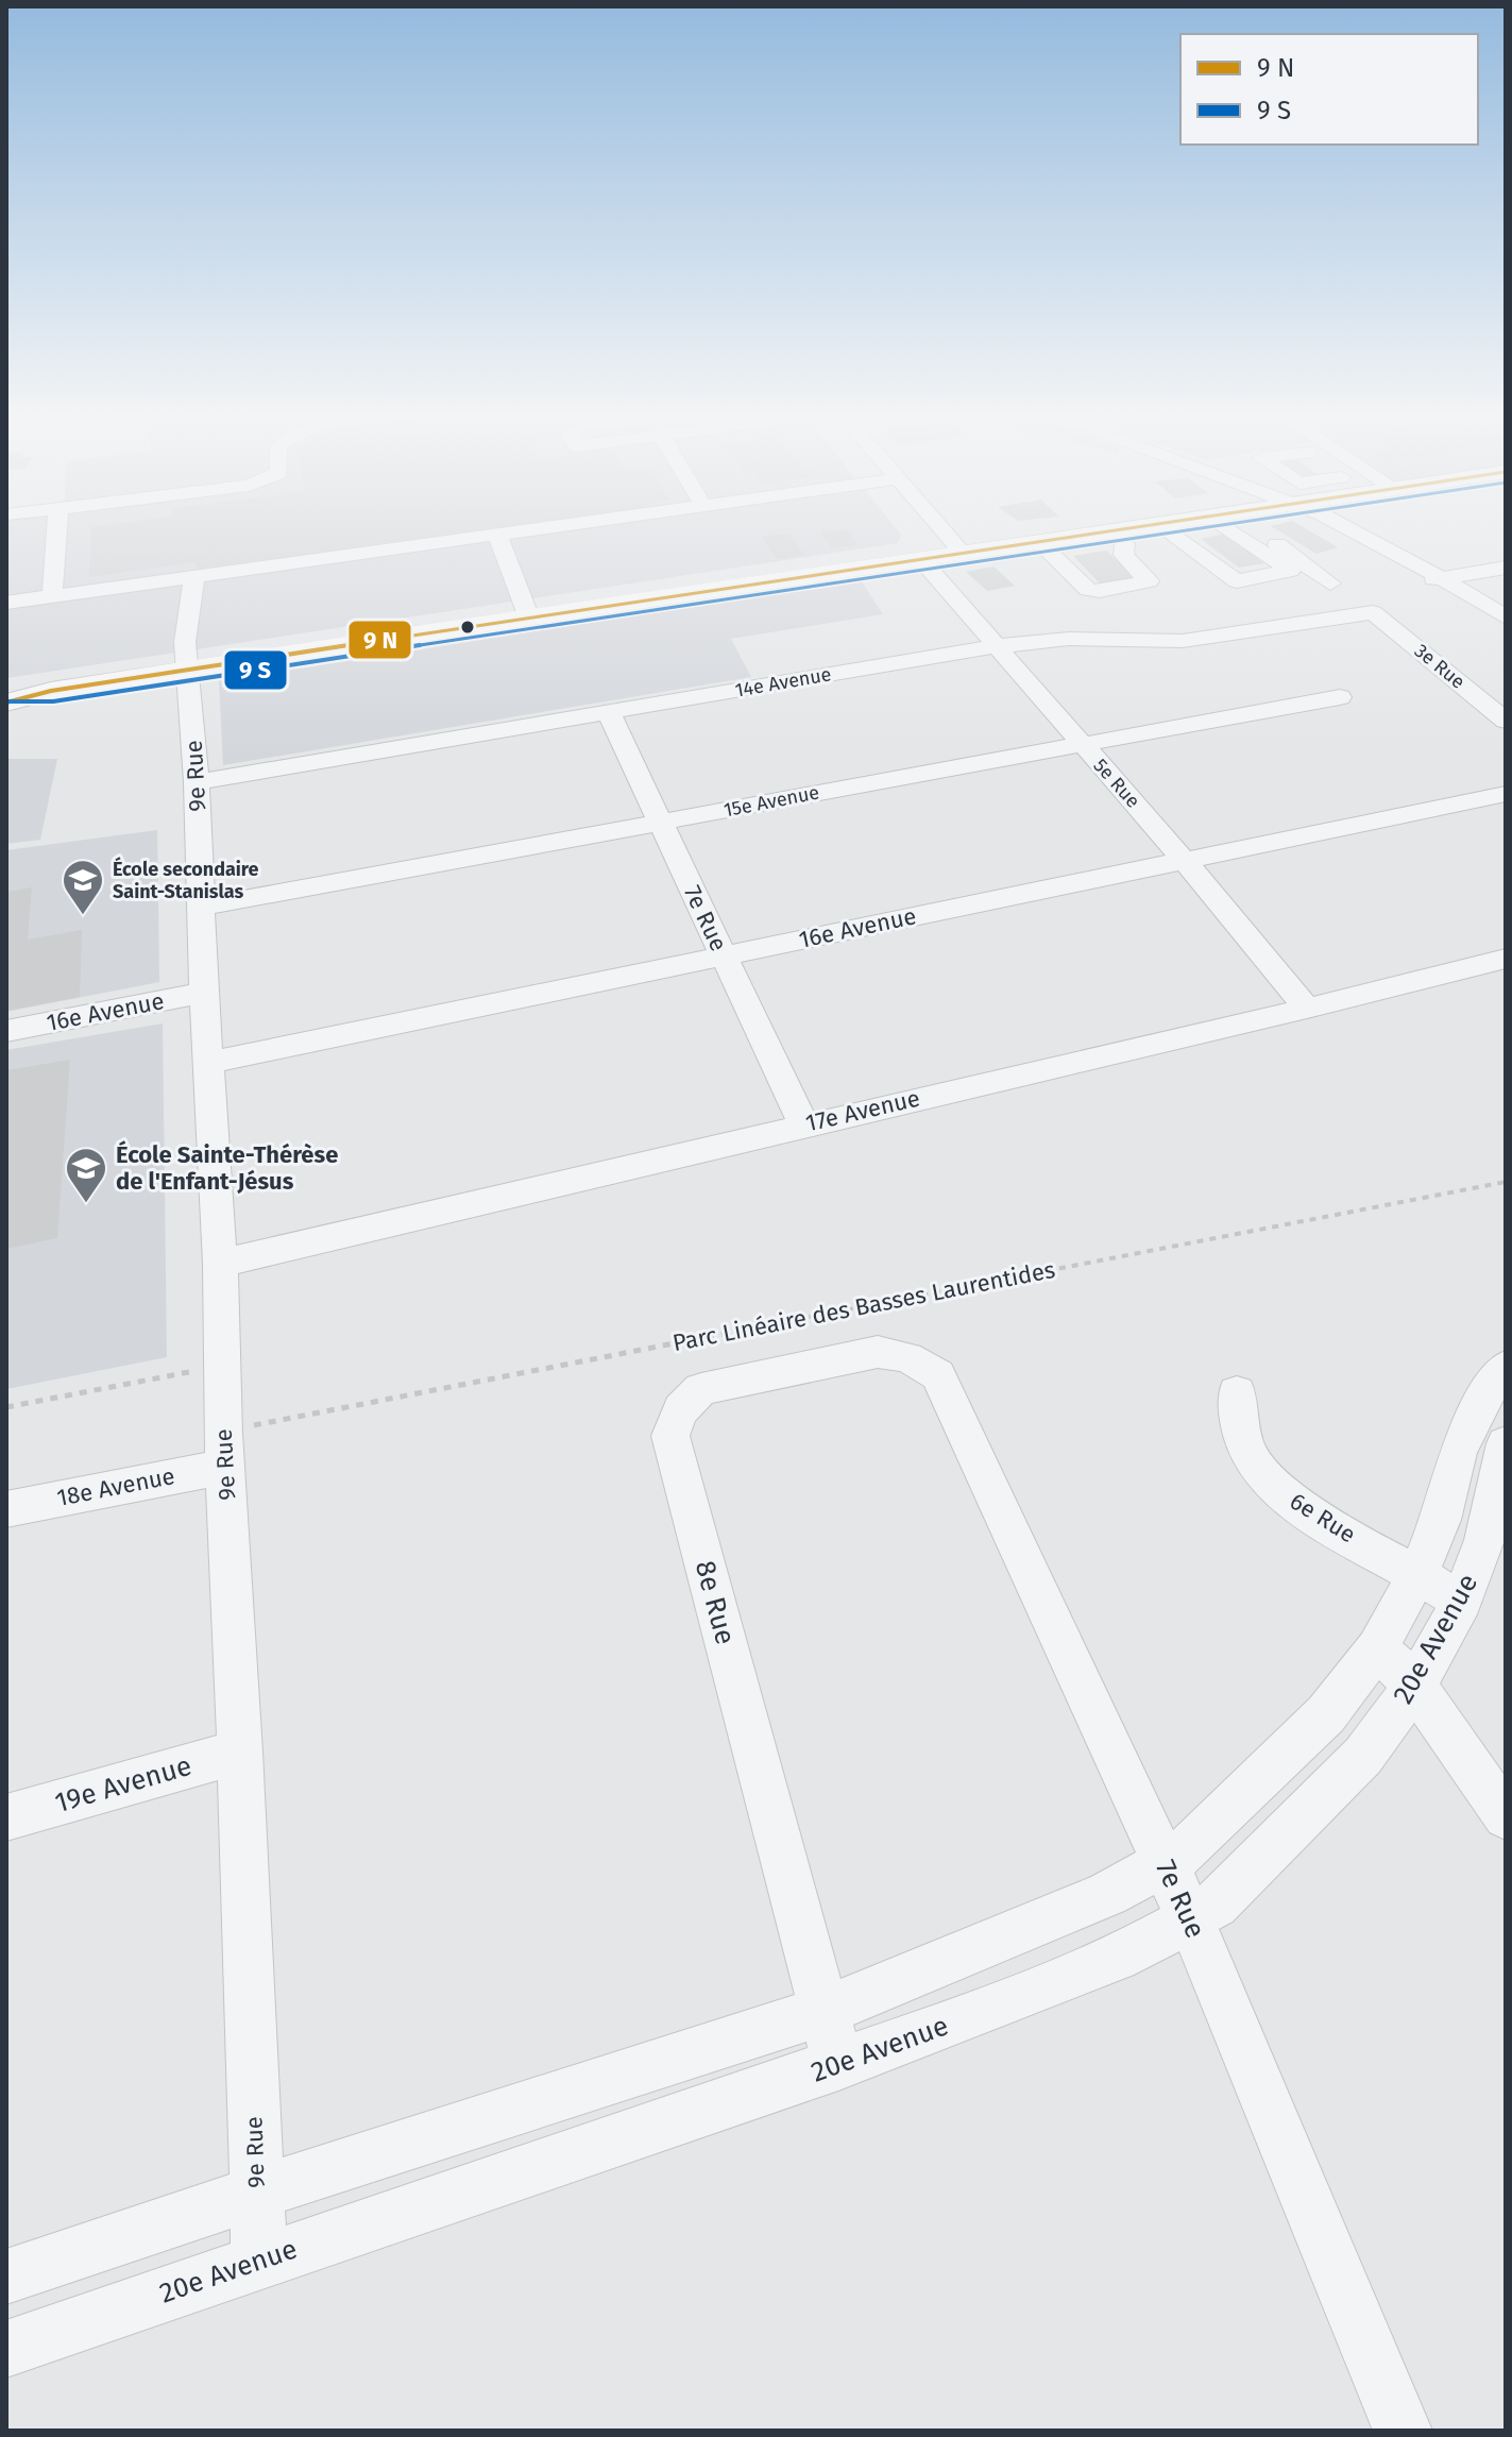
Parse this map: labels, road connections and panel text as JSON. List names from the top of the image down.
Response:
{
  "streets": {
    "street": [
      "3e Rue",
      "14e Avenue",
      "9e Rue",
      "5e Rue",
      "15e Avenue",
      "7e Rue",
      "16e Avenue",
      "17e Avenue",
      "18e Avenue",
      "6e Rue",
      "8e Rue",
      "20e Avenue",
      "19e Avenue"
    ],
    "path": ["Parc Linéaire des Basses Laurentides"]
  },
  "crossings": [
    ["3e Rue", "14e Avenue"],
    ["14e Avenue", "9e Rue"],
    ["14e Avenue", "5e Rue"],
    ["14e Avenue", "7e Rue"],
    ["9e Rue", "15e Avenue"],
    ["9e Rue", "16e Avenue"],
    ["9e Rue", "17e Avenue"],
    ["9e Rue", "Parc Linéaire des Basses Laurentides"],
    ["9e Rue", "18e Avenue"],
    ["9e Rue", "20e Avenue"],
    ["9e Rue", "19e Avenue"],
    ["5e Rue", "15e Avenue"],
    ["5e Rue", "16e Avenue"],
    ["5e Rue", "17e Avenue"],
    ["15e Avenue", "7e Rue"],
    ["7e Rue", "16e Avenue"],
    ["7e Rue", "17e Avenue"],
    ["7e Rue", "8e Rue"],
    ["7e Rue", "20e Avenue"],
    ["Parc Linéaire des Basses Laurentides", "18e Avenue"],
    ["6e Rue", "20e Avenue"],
    ["8e Rue", "20e Avenue"]
  ],
  "places": {
    "school or university": ["École secondaire Saint-Stanislas", "École Sainte-Thérèse de l'Enfant-Jésus"]
  },
  "legend": ["9 N", "9 S"]
}
